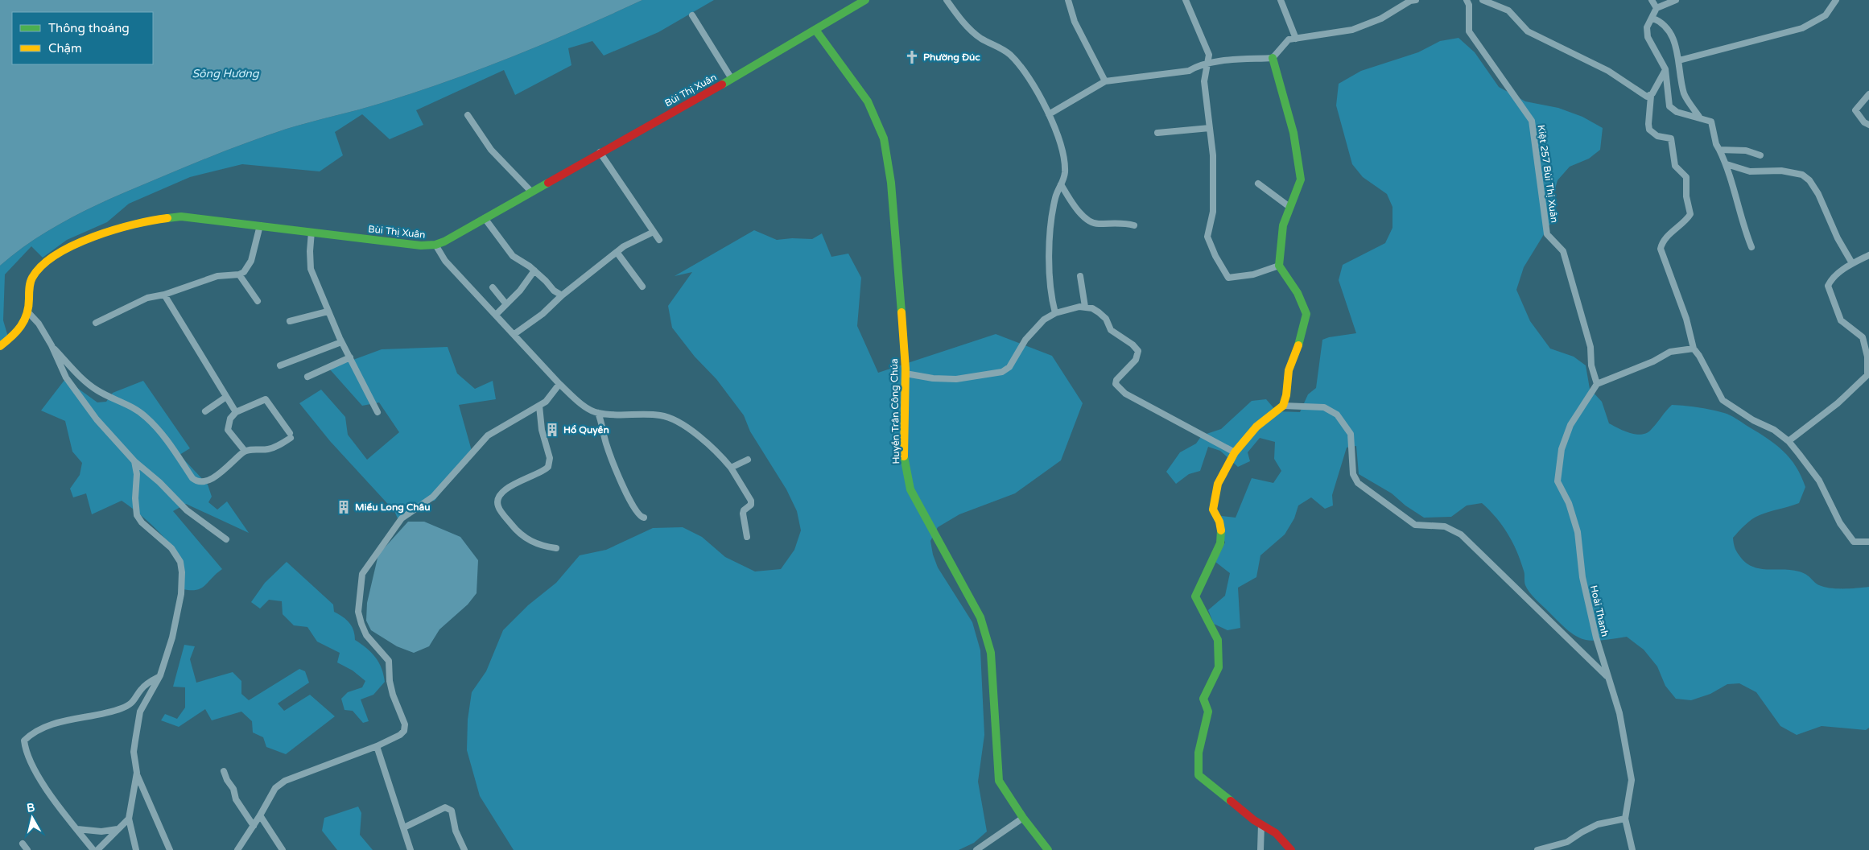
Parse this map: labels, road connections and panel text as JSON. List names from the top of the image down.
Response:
{
  "streets": {
    "street": [
      "Bùi Thị Xuân",
      "Kiệt 257 Bùi Thị Xuân",
      "Huyền Trân Công Chúa",
      "Hoài Thanh"
    ]
  },
  "crossings": [
    ["Bùi Thị Xuân", "Huyền Trân Công Chúa"],
    ["Kiệt 257 Bùi Thị Xuân", "Hoài Thanh"]
  ],
  "water": ["Sông Hương"],
  "places": {
    "church": ["Phường Đúc"],
    "building": ["Hổ Quyền", "Miếu Long Châu"]
  },
  "legend": ["Thông thoáng", "Chậm"],
  "north": "top"
}
